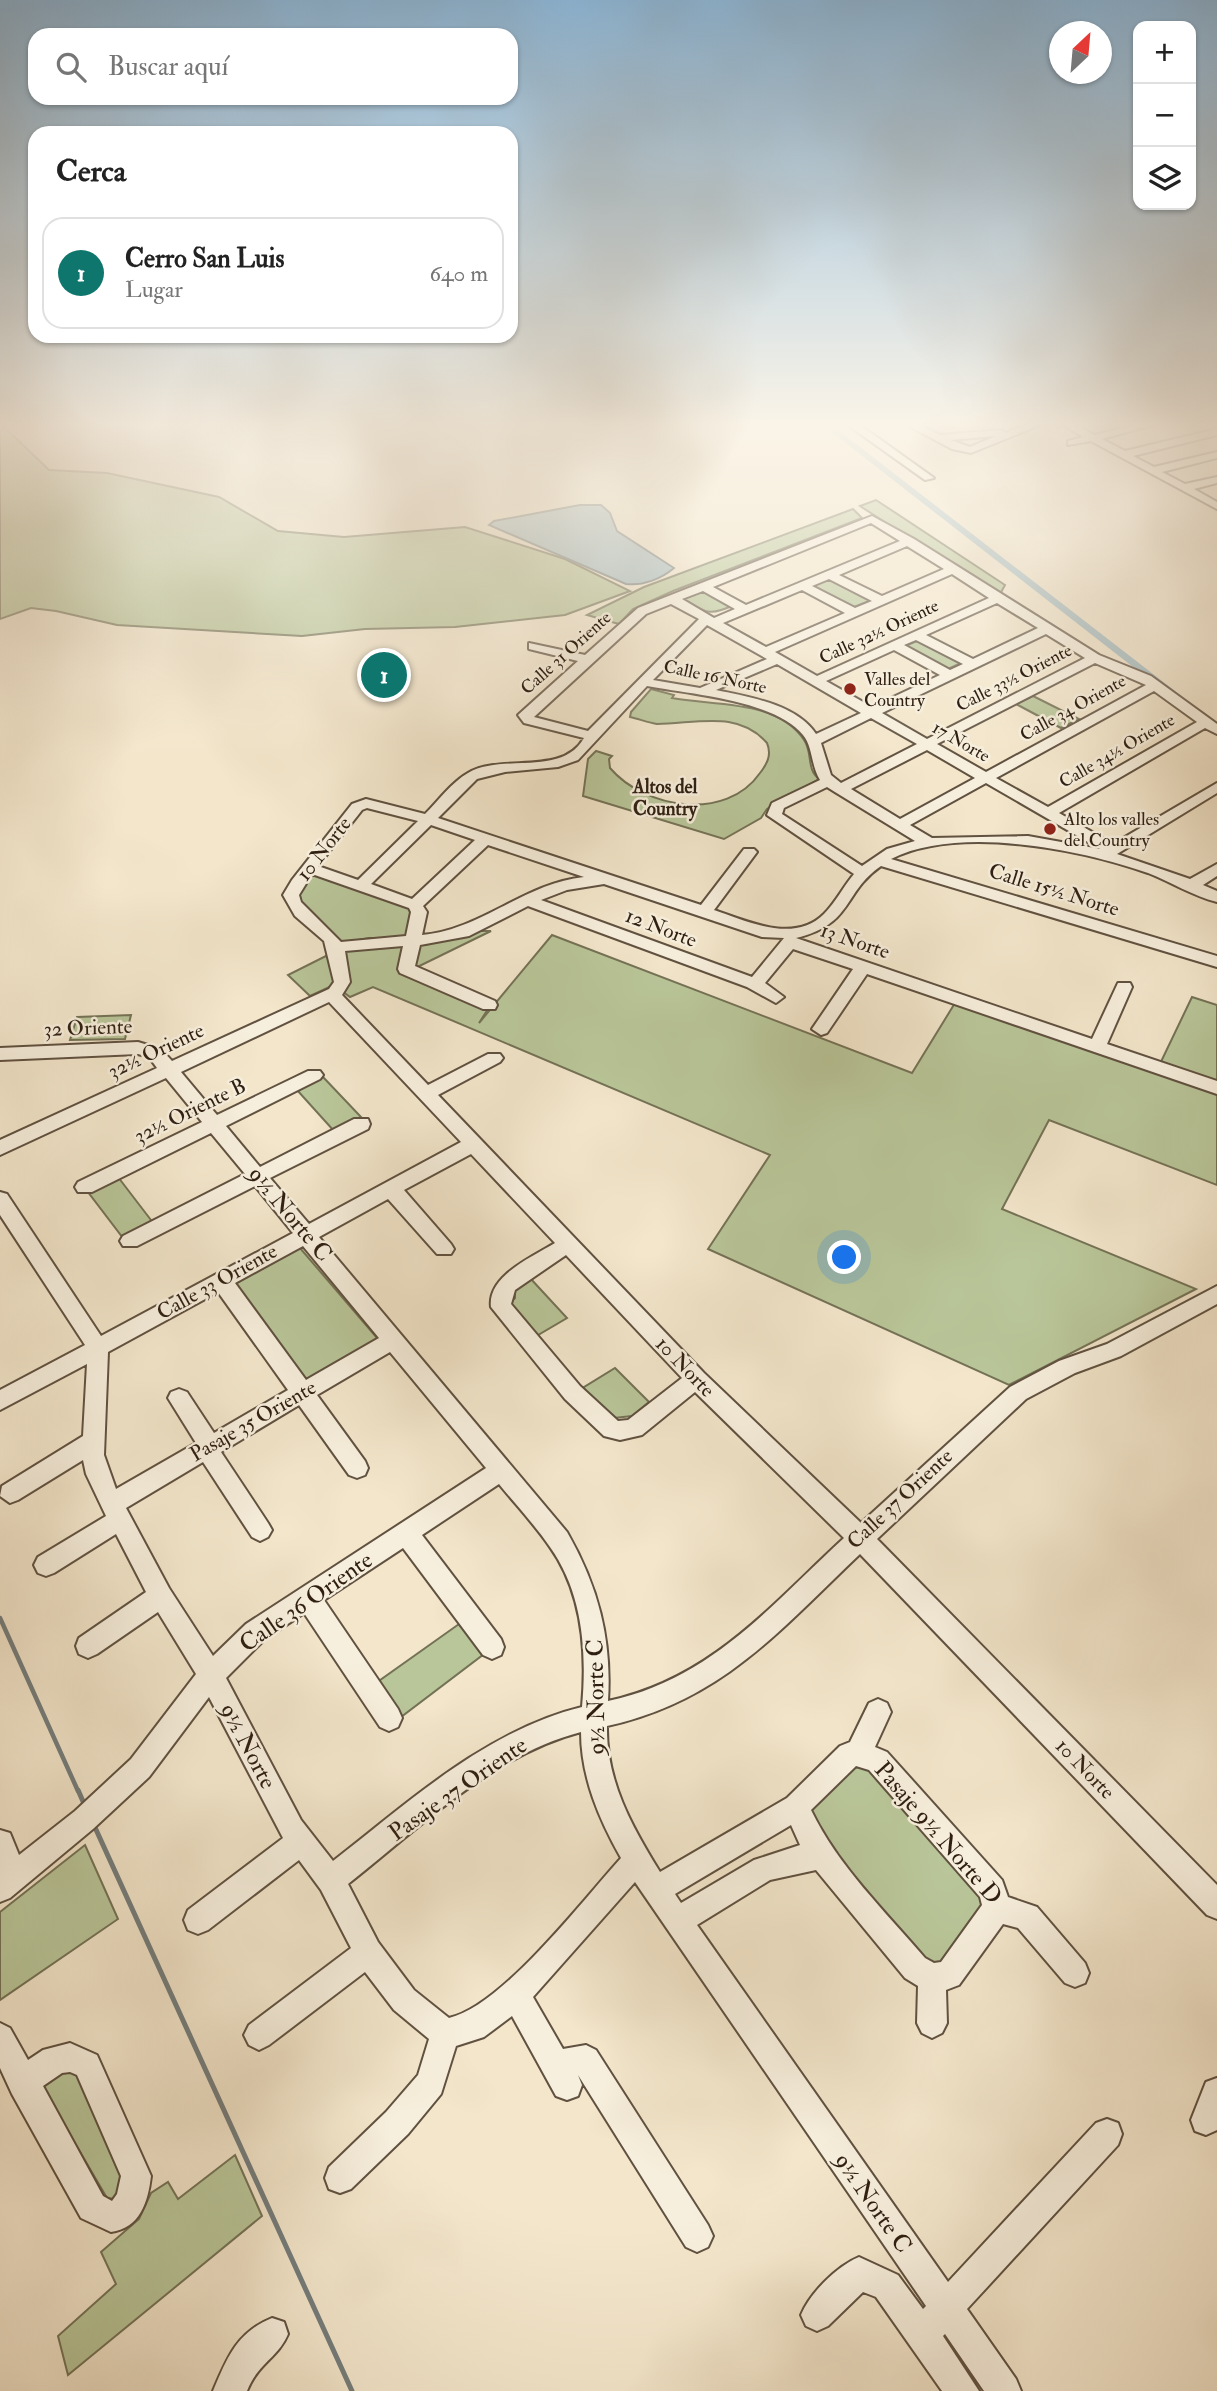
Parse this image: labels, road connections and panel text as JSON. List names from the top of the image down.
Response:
{
  "streets": {
    "street": [
      "Calle 32½ Oriente",
      "Calle 31 Oriente",
      "Calle 16 Norte",
      "Calle 33½ Oriente",
      "Calle 34 Oriente",
      "17 Norte",
      "Calle 34½ Oriente",
      "10 Norte",
      "Calle 15½ Norte",
      "12 Norte",
      "13 Norte",
      "32 Oriente",
      "32½ Oriente",
      "32½ Oriente B",
      "9½ Norte C",
      "Calle 33 Oriente",
      "Pasaje 35 Oriente",
      "Calle 37 Oriente",
      "Calle 36 Oriente",
      "9½ Norte",
      "Pasaje 37 Oriente",
      "Pasaje 9½ Norte D"
    ]
  },
  "crossings": [
    ["Calle 32½ Oriente", "17 Norte"],
    ["Calle 31 Oriente", "17 Norte"],
    ["Calle 33½ Oriente", "17 Norte"],
    ["Calle 34 Oriente", "17 Norte"],
    ["17 Norte", "Calle 34½ Oriente"],
    ["10 Norte", "13 Norte"],
    ["10 Norte", "32½ Oriente"],
    ["10 Norte", "Calle 33 Oriente"],
    ["10 Norte", "Calle 37 Oriente"],
    ["32 Oriente", "32½ Oriente"],
    ["32 Oriente", "9½ Norte C"],
    ["32½ Oriente", "9½ Norte C"],
    ["32½ Oriente B", "9½ Norte C"],
    ["9½ Norte C", "Calle 33 Oriente"],
    ["9½ Norte C", "Pasaje 35 Oriente"],
    ["9½ Norte C", "Calle 37 Oriente"],
    ["9½ Norte C", "Calle 36 Oriente"],
    ["9½ Norte C", "Pasaje 37 Oriente"],
    ["Calle 33 Oriente", "9½ Norte"],
    ["Pasaje 35 Oriente", "9½ Norte"],
    ["Calle 37 Oriente", "Pasaje 37 Oriente"],
    ["Calle 36 Oriente", "9½ Norte"],
    ["9½ Norte", "Pasaje 37 Oriente"]
  ],
  "districts": ["Altos del Country"],
  "places": ["Valles del Country", "Alto los valles del Country"],
  "north": "top right",
  "page": {
    "map_buttons": ["+", "−"],
    "search": "Buscar aquí",
    "heading": "Cerca",
    "list": [
      {
        "mark": "1",
        "name": "Cerro San Luis",
        "note": "Lugar",
        "value": "640 m"
      }
    ],
    "pins": "1"
  }
}
